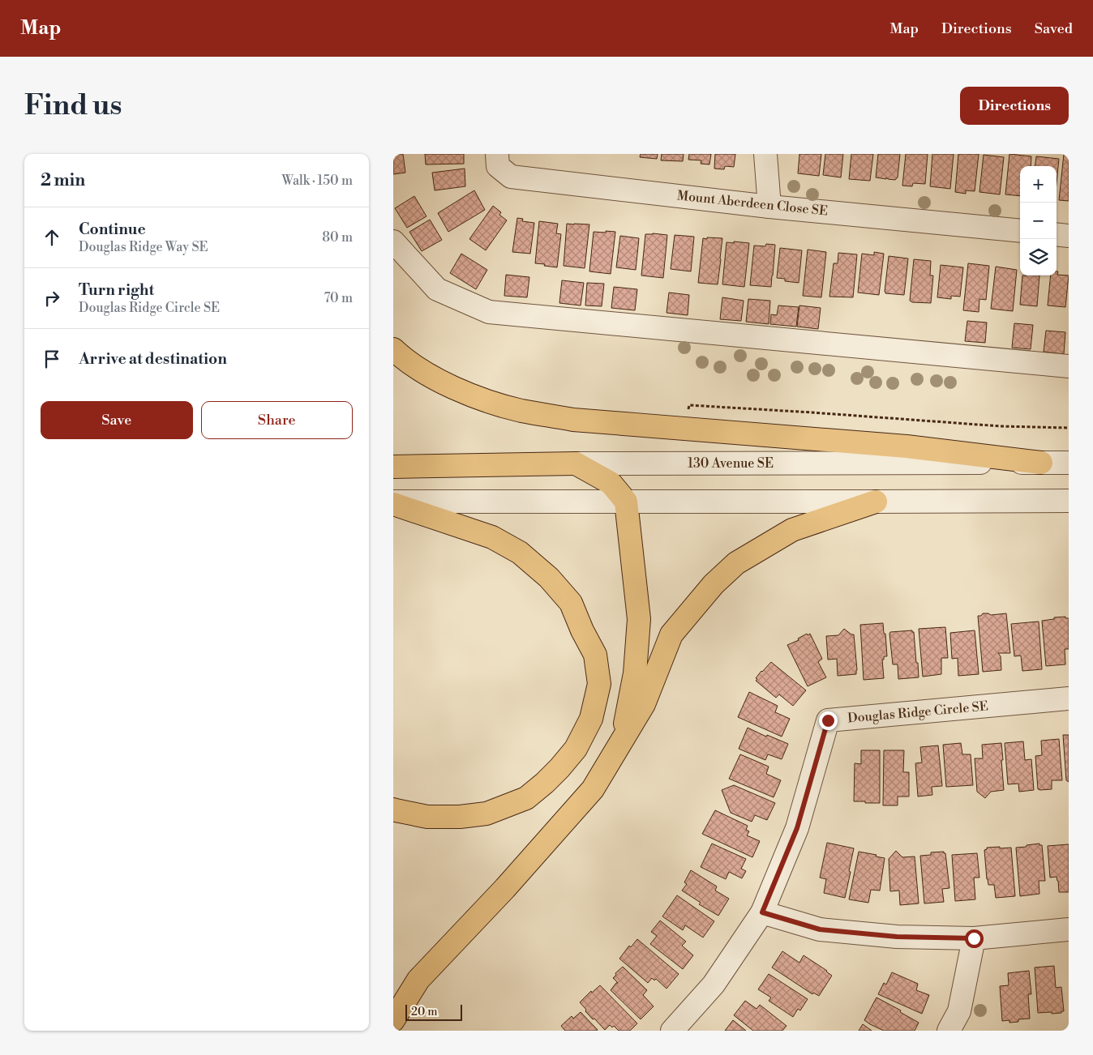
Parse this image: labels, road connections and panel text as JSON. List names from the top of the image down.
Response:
{
  "streets": {
    "main road": ["130 Avenue SE"],
    "street": ["Mount Aberdeen Close SE", "Douglas Ridge Circle SE"]
  },
  "scale_bar": "20 m",
  "page": {
    "header": "Map",
    "nav": ["Map", "Directions", "Saved"],
    "buttons": [
      "Directions",
      ["Save", "Share"]
    ],
    "title": "Find us",
    "heading": ["2 min", "Walk · 150 m"],
    "map_buttons": ["+", "−"],
    "list": [
      ["Continue", "Douglas Ridge Way SE", "80 m"],
      ["Turn right", "Douglas Ridge Circle SE", "70 m"],
      "Arrive at destination"
    ],
    "scale": "20 m"
  }
}
